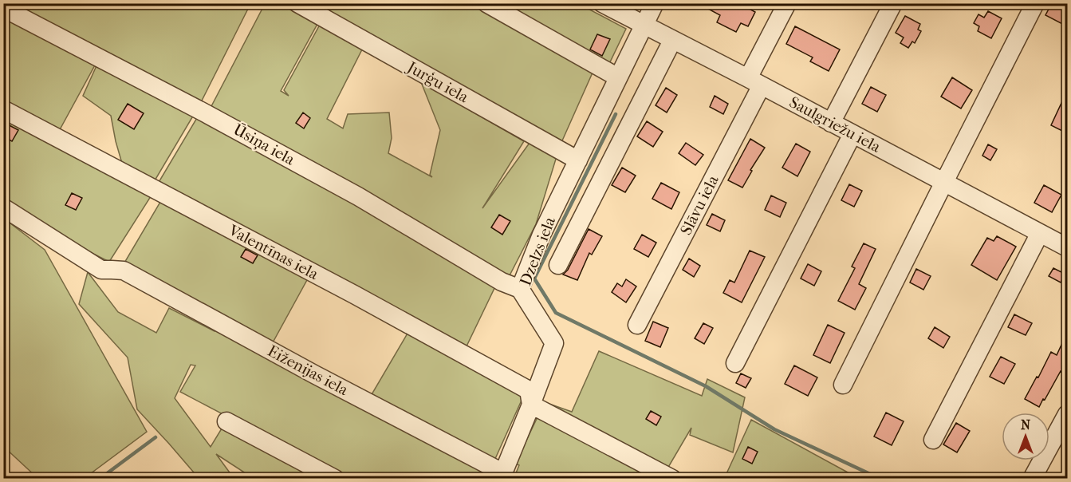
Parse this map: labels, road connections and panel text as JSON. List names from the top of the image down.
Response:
{
  "streets": {
    "street": [
      "Jurģu iela",
      "Saulgriežu iela",
      "Ūsiņa iela",
      "Slāvu iela",
      "Dzelzs iela",
      "Valentīnas iela",
      "Eiženijas iela"
    ]
  },
  "crossings": [
    ["Jurģu iela", "Dzelzs iela"],
    ["Saulgriežu iela", "Slāvu iela"],
    ["Saulgriežu iela", "Dzelzs iela"],
    ["Ūsiņa iela", "Dzelzs iela"],
    ["Dzelzs iela", "Valentīnas iela"],
    ["Dzelzs iela", "Eiženijas iela"]
  ],
  "north": "top"
}
